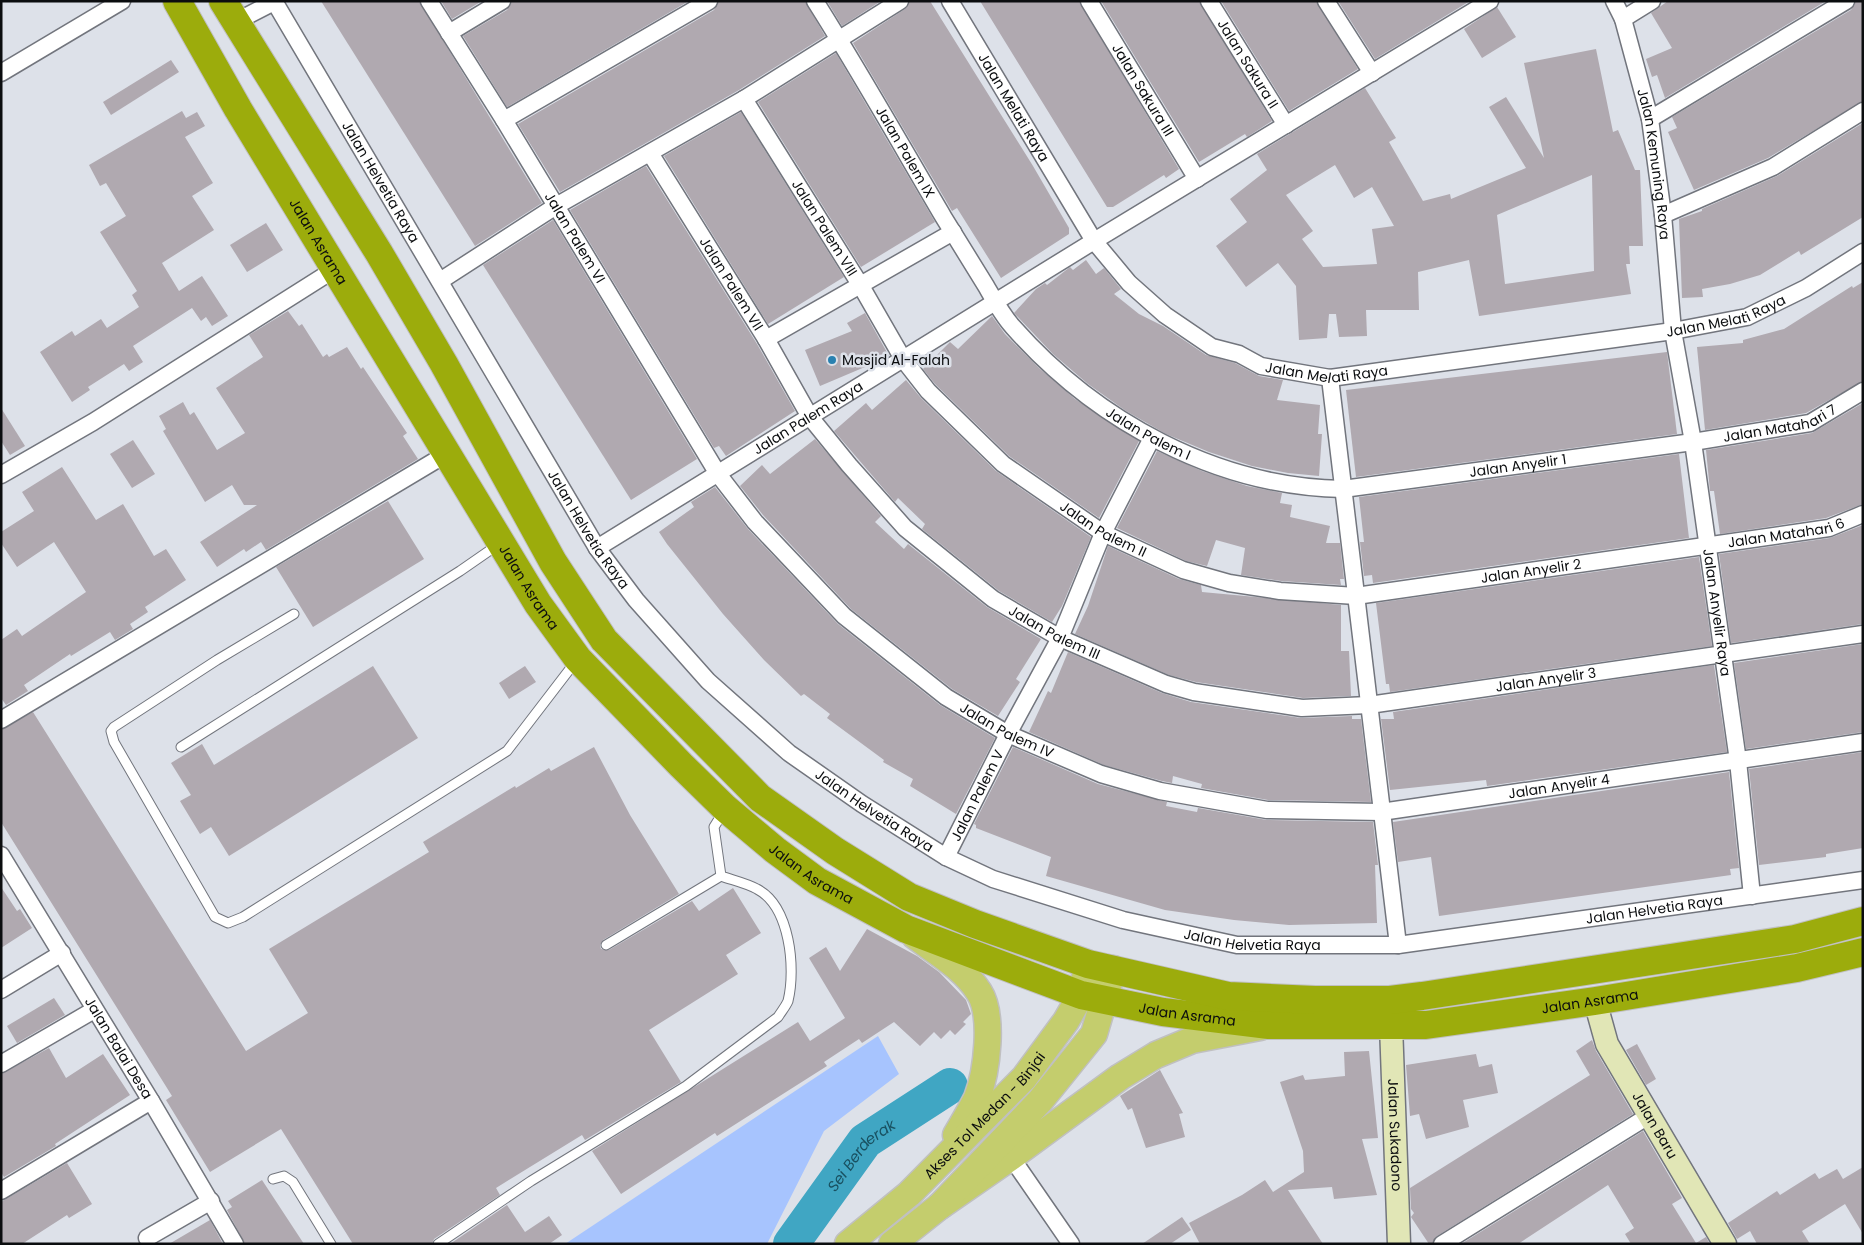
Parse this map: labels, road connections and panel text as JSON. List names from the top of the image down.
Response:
{
  "streets": {
    "highway": ["Jalan Asrama"],
    "main road": ["Akses Tol Medan - Binjai"],
    "street": [
      "Jalan Sakura II",
      "Jalan Sakura III",
      "Jalan Melati Raya",
      "Jalan Palem IX",
      "Jalan Kemuning Raya",
      "Jalan Helvetia Raya",
      "Jalan Palem VIII",
      "Jalan Palem VI",
      "Jalan Palem VII",
      "Jalan Palem Raya",
      "Jalan Matahari 7",
      "Jalan Palem I",
      "Jalan Anyelir 1",
      "Jalan Palem II",
      "Jalan Matahari 6",
      "Jalan Anyelir 2",
      "Jalan Anyelir Raya",
      "Jalan Palem III",
      "Jalan Anyelir 3",
      "Jalan Palem IV",
      "Jalan Anyelir 4",
      "Jalan Palem V",
      "Jalan Balai Desa",
      "Jalan Baru",
      "Jalan Sukadono"
    ]
  },
  "crossings": [
    ["Jalan Sakura II", "Jalan Palem Raya"],
    ["Jalan Sakura III", "Jalan Palem Raya"],
    ["Jalan Melati Raya", "Jalan Kemuning Raya"],
    ["Jalan Melati Raya", "Jalan Palem Raya"],
    ["Jalan Melati Raya", "Jalan Anyelir Raya"],
    ["Jalan Palem IX", "Jalan Palem Raya"],
    ["Jalan Palem IX", "Jalan Palem I"],
    ["Jalan Kemuning Raya", "Jalan Anyelir Raya"],
    ["Jalan Helvetia Raya", "Jalan Palem Raya"],
    ["Jalan Helvetia Raya", "Jalan Anyelir Raya"],
    ["Jalan Helvetia Raya", "Jalan Palem V"],
    ["Jalan Palem VIII", "Jalan Palem Raya"],
    ["Jalan Palem VIII", "Jalan Palem II"],
    ["Jalan Palem VI", "Jalan Palem Raya"],
    ["Jalan Palem VI", "Jalan Palem IV"],
    ["Jalan Asrama", "Akses Tol Medan - Binjai"],
    ["Jalan Asrama", "Jalan Baru"],
    ["Jalan Asrama", "Jalan Sukadono"],
    ["Jalan Palem VII", "Jalan Palem Raya"],
    ["Jalan Palem VII", "Jalan Palem III"],
    ["Jalan Palem Raya", "Jalan Palem I"],
    ["Jalan Palem Raya", "Jalan Palem II"],
    ["Jalan Palem Raya", "Jalan Palem III"],
    ["Jalan Palem Raya", "Jalan Palem IV"],
    ["Jalan Matahari 7", "Jalan Anyelir 1"],
    ["Jalan Matahari 7", "Jalan Anyelir Raya"],
    ["Jalan Palem I", "Jalan Anyelir 1"],
    ["Jalan Palem I", "Jalan Palem V"],
    ["Jalan Anyelir 1", "Jalan Anyelir Raya"],
    ["Jalan Palem II", "Jalan Anyelir 2"],
    ["Jalan Palem II", "Jalan Palem V"],
    ["Jalan Matahari 6", "Jalan Anyelir 2"],
    ["Jalan Matahari 6", "Jalan Anyelir Raya"],
    ["Jalan Anyelir 2", "Jalan Anyelir Raya"],
    ["Jalan Anyelir Raya", "Jalan Anyelir 3"],
    ["Jalan Anyelir Raya", "Jalan Anyelir 4"],
    ["Jalan Palem III", "Jalan Anyelir 3"],
    ["Jalan Palem III", "Jalan Palem V"],
    ["Jalan Palem IV", "Jalan Anyelir 4"],
    ["Jalan Palem IV", "Jalan Palem V"]
  ],
  "water": ["Sei Berderak"],
  "places": ["Masjid Al-Falah"]
}
